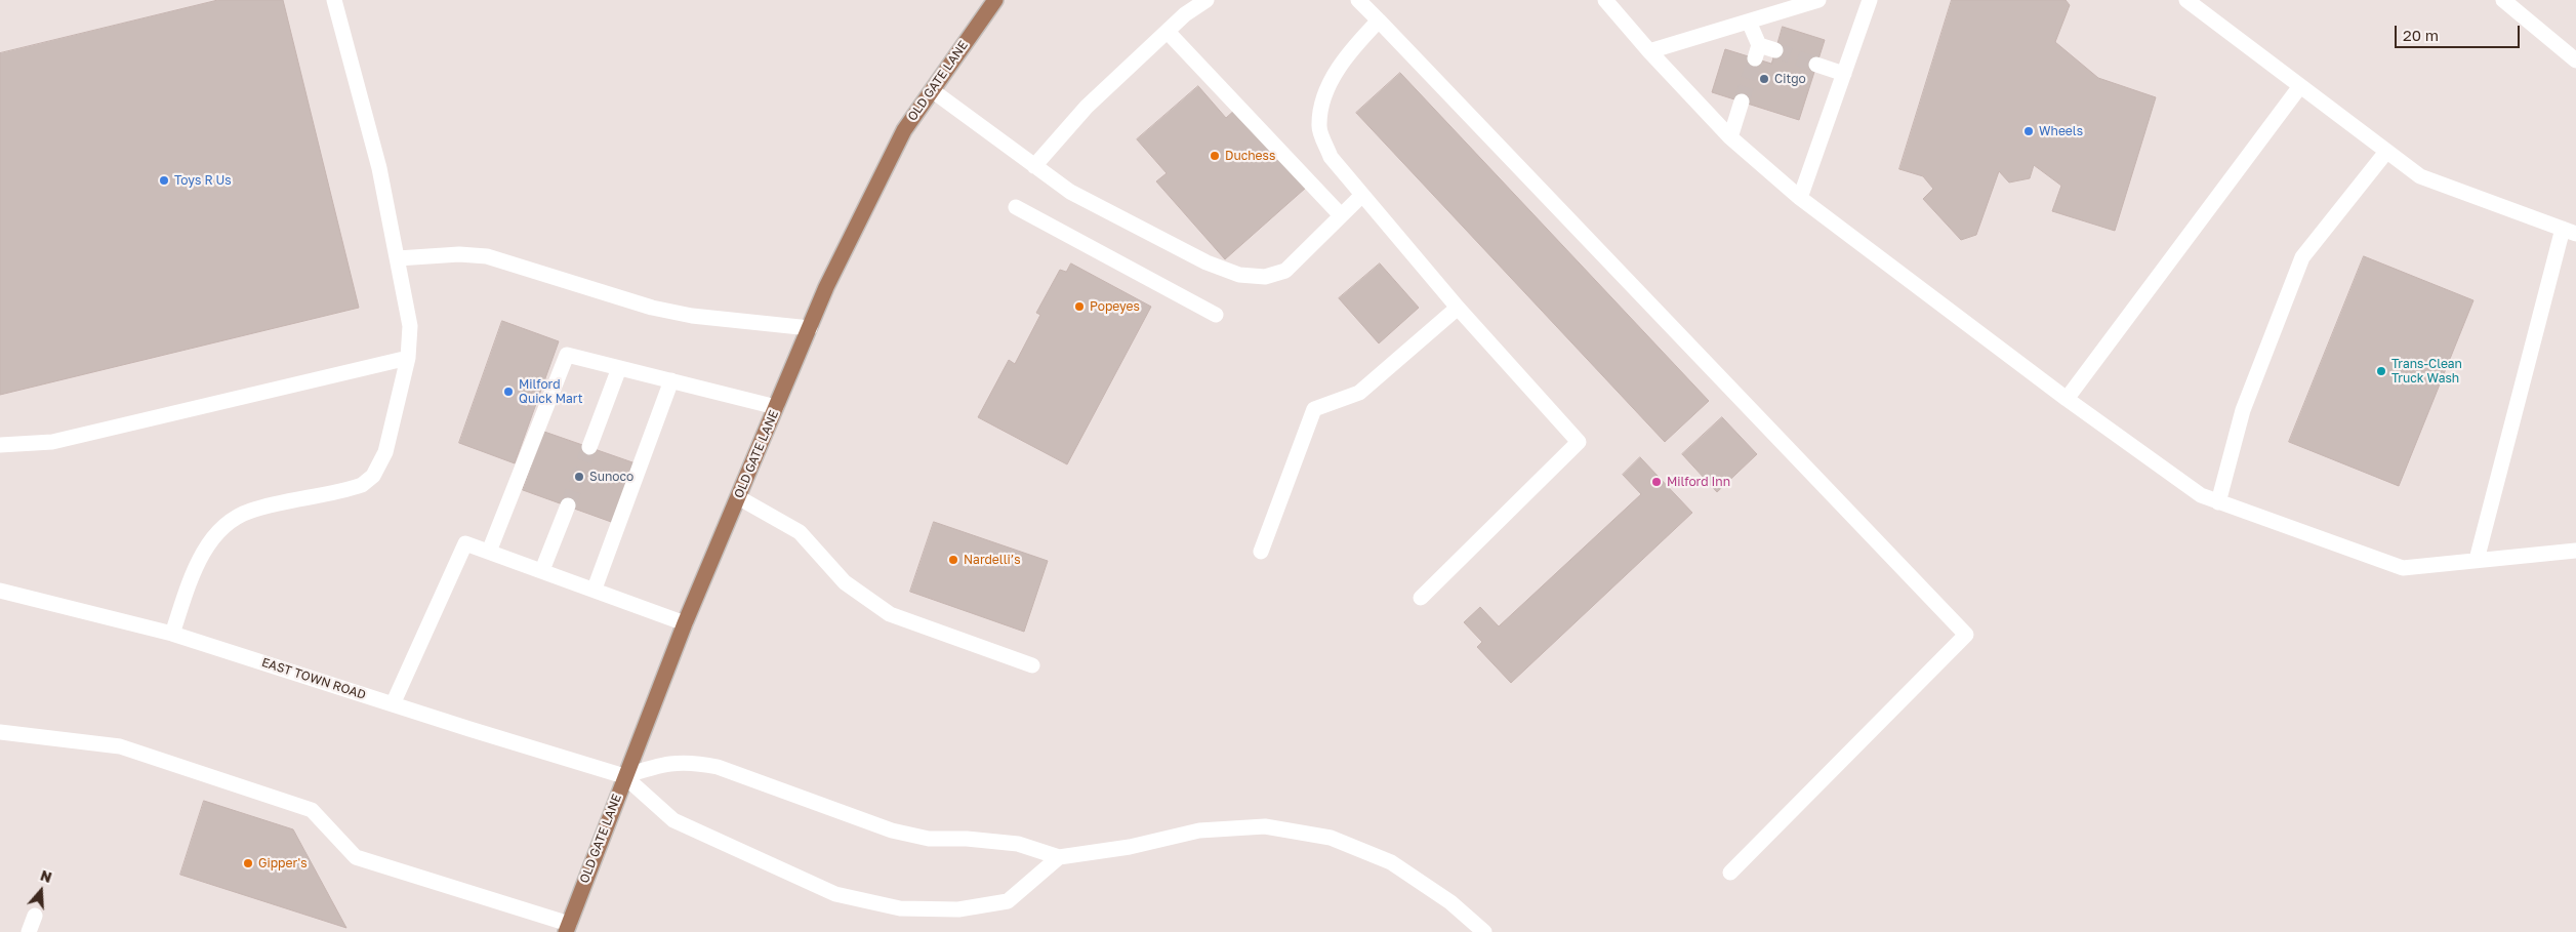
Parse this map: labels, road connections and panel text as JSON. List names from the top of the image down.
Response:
{
  "streets": {
    "main road": ["OLD GATE LANE"],
    "street": ["EAST TOWN ROAD"]
  },
  "crossings": [
    ["OLD GATE LANE", "EAST TOWN ROAD"]
  ],
  "places": [
    "Citgo",
    "Wheels",
    "Duchess",
    "Toys R Us",
    "Popeyes",
    "Trans-Clean Truck Wash",
    "Milford Quick Mart",
    "Sunoco",
    "Milford Inn",
    "Nardelli’s",
    "Gipper's"
  ],
  "scale_bar": "20 m",
  "north": "top"
}
